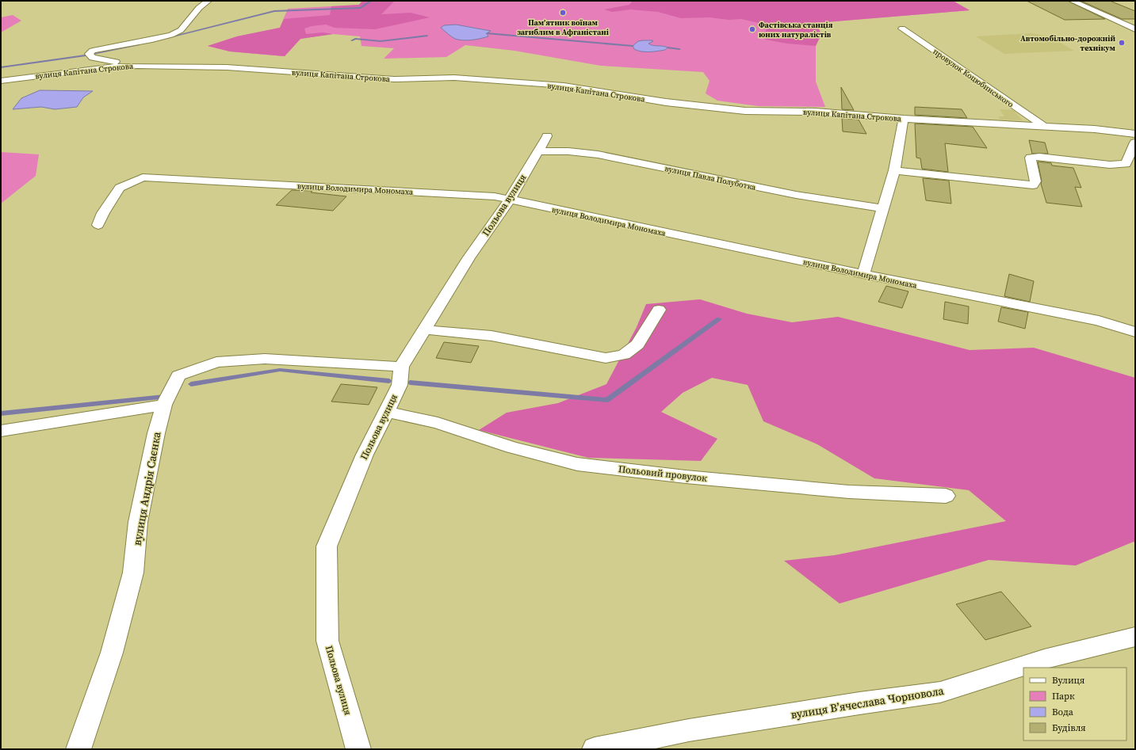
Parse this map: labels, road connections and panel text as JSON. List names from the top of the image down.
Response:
{
  "streets": {
    "street": [
      "вулиця Капітана Строкова",
      "провулок Коцюбинського",
      "вулиця Павла Полуботка",
      "вулиця Володимира Мономаха",
      "Польова вулиця",
      "Польовий провулок",
      "вулиця Андрія Саєнка",
      "вулиця Вʼячеслава Чорновола"
    ]
  },
  "crossings": [
    ["вулиця Капітана Строкова", "провулок Коцюбинського"],
    ["вулиця Павла Полуботка", "Польова вулиця"],
    ["вулиця Володимира Мономаха", "Польова вулиця"],
    ["Польова вулиця", "Польовий провулок"],
    ["Польова вулиця", "вулиця Андрія Саєнка"]
  ],
  "places": ["Пам’ятник воїнам загиблим в Афганістані", "Фастівська станція юних натуралістів", "Автомобільно-дорожній технікум"],
  "legend": [
    "Вулиця",
    "Парк",
    "Вода",
    "Будівля"
  ]
}
